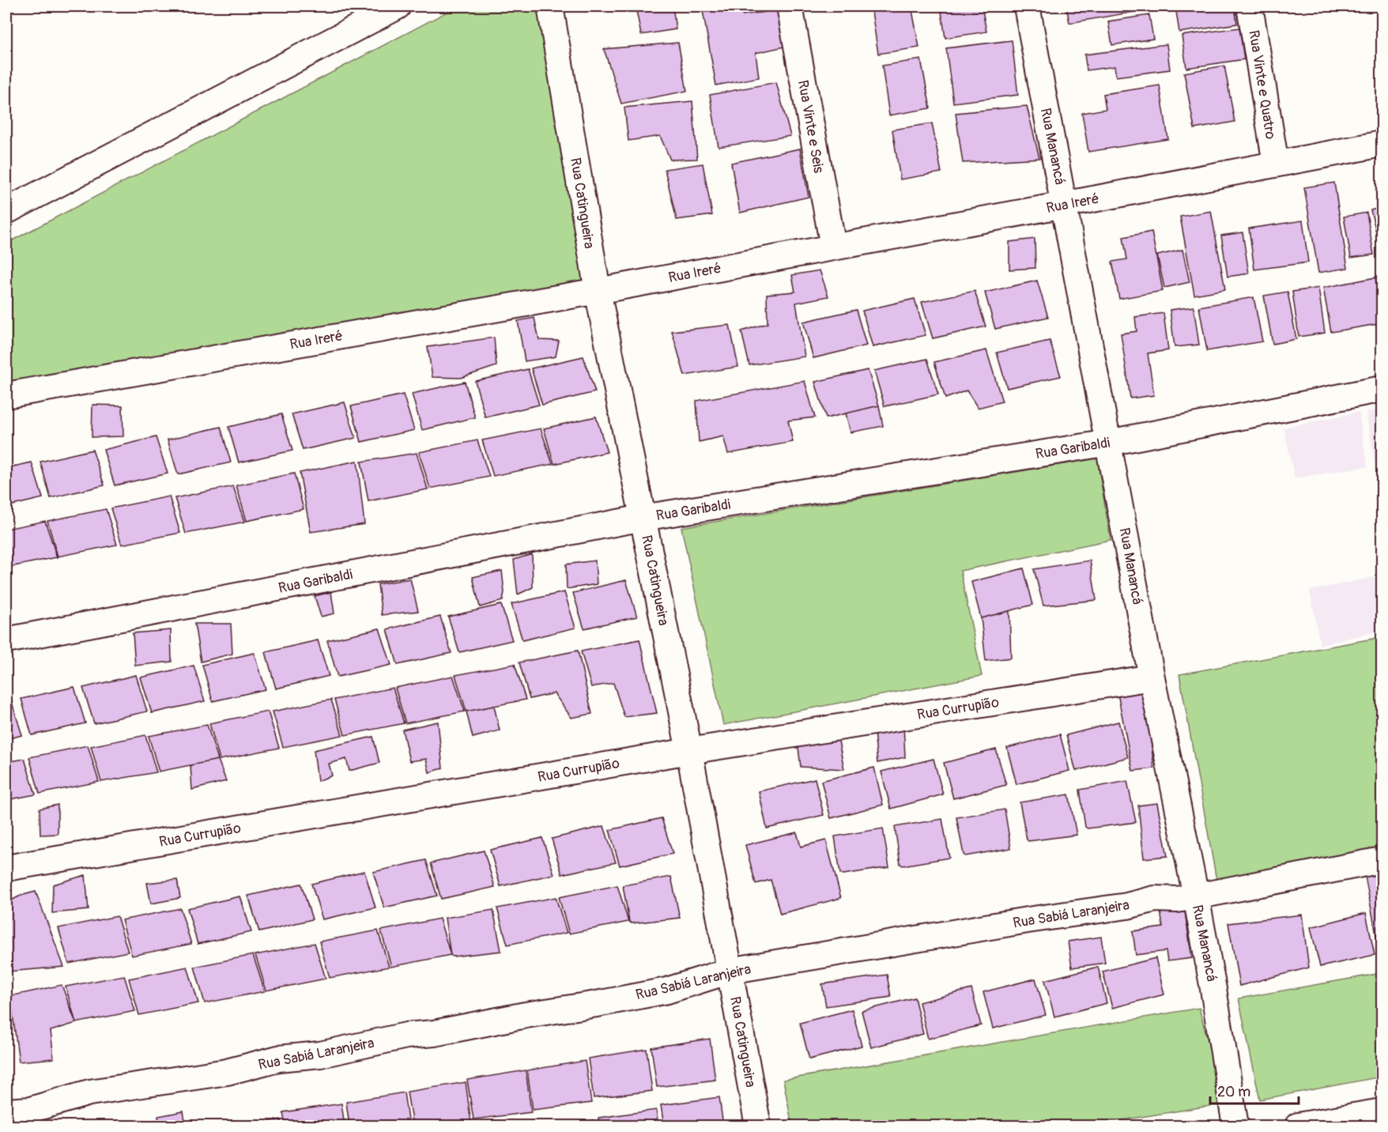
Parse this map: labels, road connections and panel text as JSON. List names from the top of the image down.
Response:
{
  "streets": {
    "street": [
      "Rua Vinte e Quatro",
      "Rua Vinte e Seis",
      "Rua Manancá",
      "Rua Catingueira",
      "Rua Ireré",
      "Rua Garibaldi",
      "Rua Currupião",
      "Rua Sabiá Laranjeira"
    ]
  },
  "crossings": [
    ["Rua Vinte e Quatro", "Rua Ireré"],
    ["Rua Vinte e Seis", "Rua Ireré"],
    ["Rua Manancá", "Rua Ireré"],
    ["Rua Manancá", "Rua Garibaldi"],
    ["Rua Manancá", "Rua Currupião"],
    ["Rua Manancá", "Rua Sabiá Laranjeira"],
    ["Rua Catingueira", "Rua Ireré"],
    ["Rua Catingueira", "Rua Garibaldi"],
    ["Rua Catingueira", "Rua Currupião"],
    ["Rua Catingueira", "Rua Sabiá Laranjeira"]
  ],
  "scale_bar": "20 m"
}
